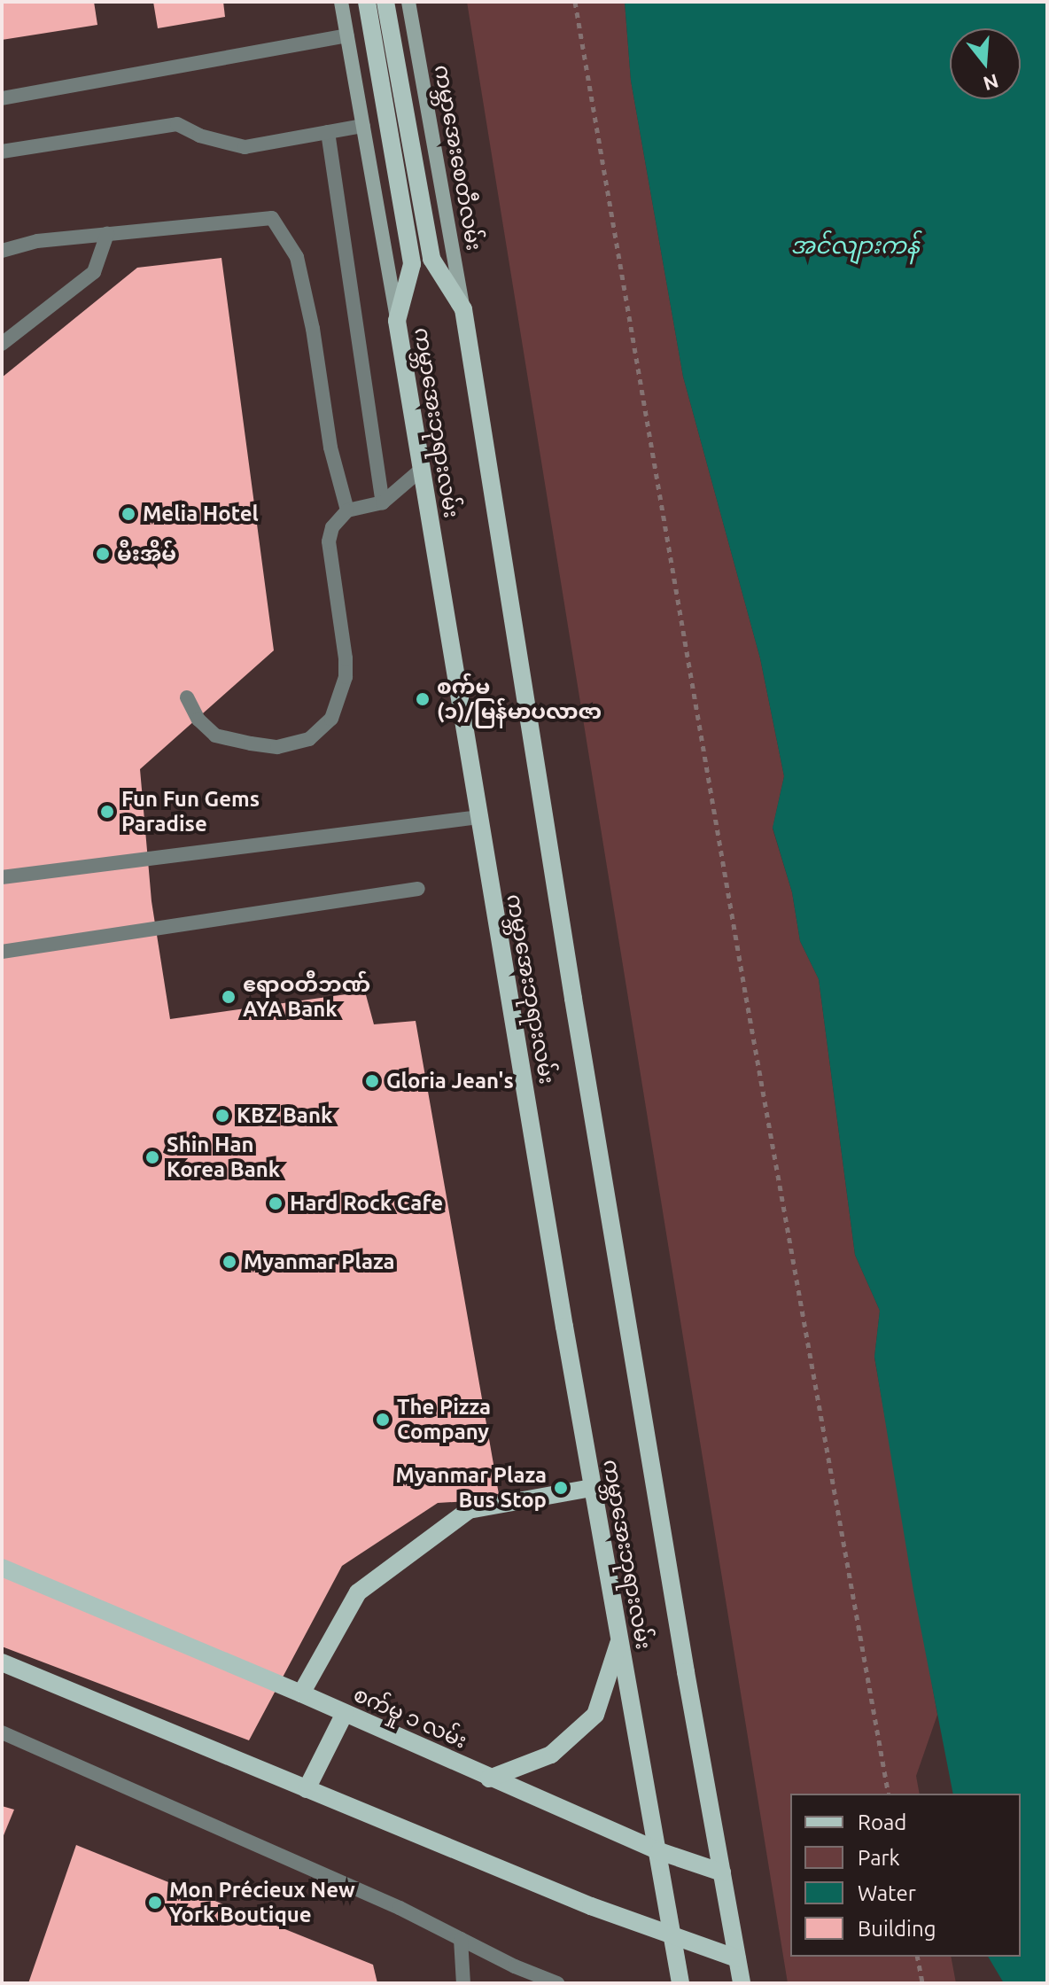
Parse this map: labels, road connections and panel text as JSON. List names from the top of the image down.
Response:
{
  "streets": {
    "main road": ["ကမ္ဘာအေးစေတီလမ်း", "ကမ္ဘာအေးဘုရားလမ်း", "စက်မှု ၁ လမ်း"]
  },
  "crossings": [
    ["ကမ္ဘာအေးစေတီလမ်း", "ကမ္ဘာအေးဘုရားလမ်း"],
    ["ကမ္ဘာအေးဘုရားလမ်း", "စက်မှု ၁ လမ်း"]
  ],
  "water": ["အင်လျားကန်"],
  "places": [
    "Melia Hotel",
    "မီးအိမ်",
    "စက်မှု (၁)/မြန်မာပလာဇာ",
    "Fun Fun Gems Paradise",
    "ဧရာဝတီဘဏ် AYA Bank",
    "Gloria Jean's",
    "KBZ Bank",
    "Shin Han Korea Bank",
    "Hard Rock Cafe",
    "Myanmar Plaza",
    "The Pizza Company",
    "Myanmar Plaza Bus Stop",
    "Mon Précieux New York Boutique"
  ],
  "legend": [
    "Road",
    "Park",
    "Water",
    "Building"
  ],
  "north": "bottom"
}
